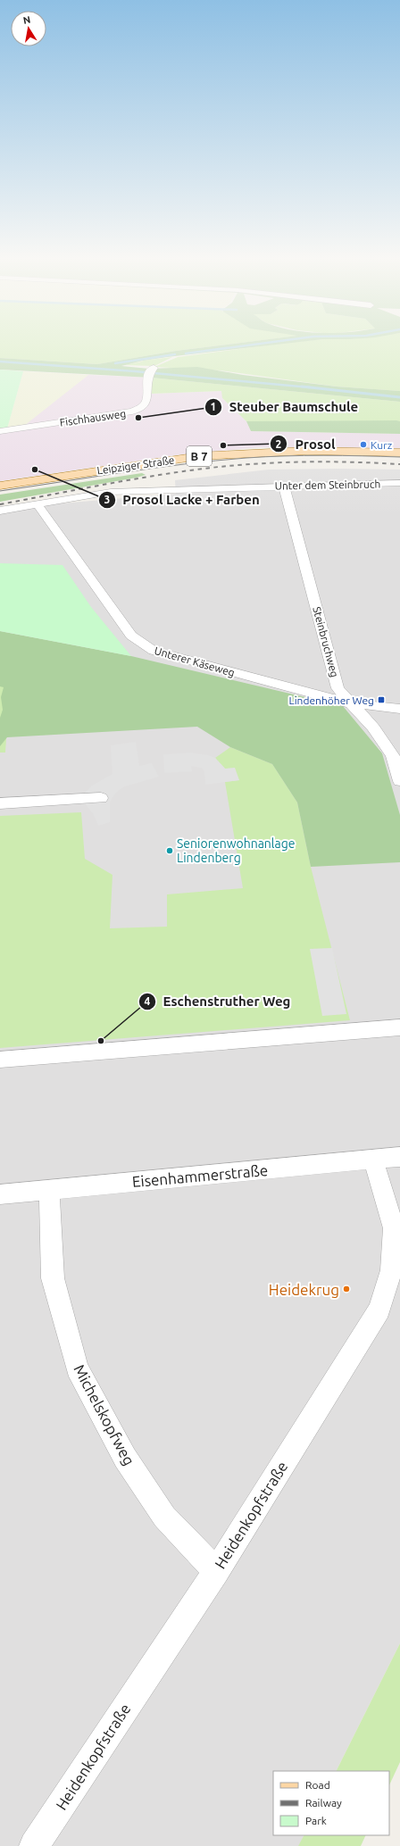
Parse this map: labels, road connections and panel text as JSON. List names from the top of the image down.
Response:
{
  "streets": {
    "main road": ["B 7", "Leipziger Straße"],
    "street": [
      "Fischhausweg",
      "Unter dem Steinbruch",
      "Steinbruchweg",
      "Unterer Käseweg",
      "Eisenhammerstraße",
      "Michelskopfweg",
      "Heidenkopfstraße"
    ]
  },
  "crossings": [
    ["Unter dem Steinbruch", "Steinbruchweg"],
    ["Unter dem Steinbruch", "Unterer Käseweg"],
    ["Steinbruchweg", "Unterer Käseweg"],
    ["Eisenhammerstraße", "Michelskopfweg"],
    ["Eisenhammerstraße", "Heidenkopfstraße"],
    ["Michelskopfweg", "Heidenkopfstraße"]
  ],
  "places": {
    "other": [
      "Steuber Baumschule",
      "Kurz",
      "Prosol",
      "Prosol Lacke + Farben",
      "Seniorenwohnanlage Lindenberg",
      "Eschenstruther Weg",
      "Heidekrug"
    ],
    "transit": ["Lindenhöher Weg"]
  },
  "legend": ["Road", "Railway", "Park"],
  "north": "top"
}
